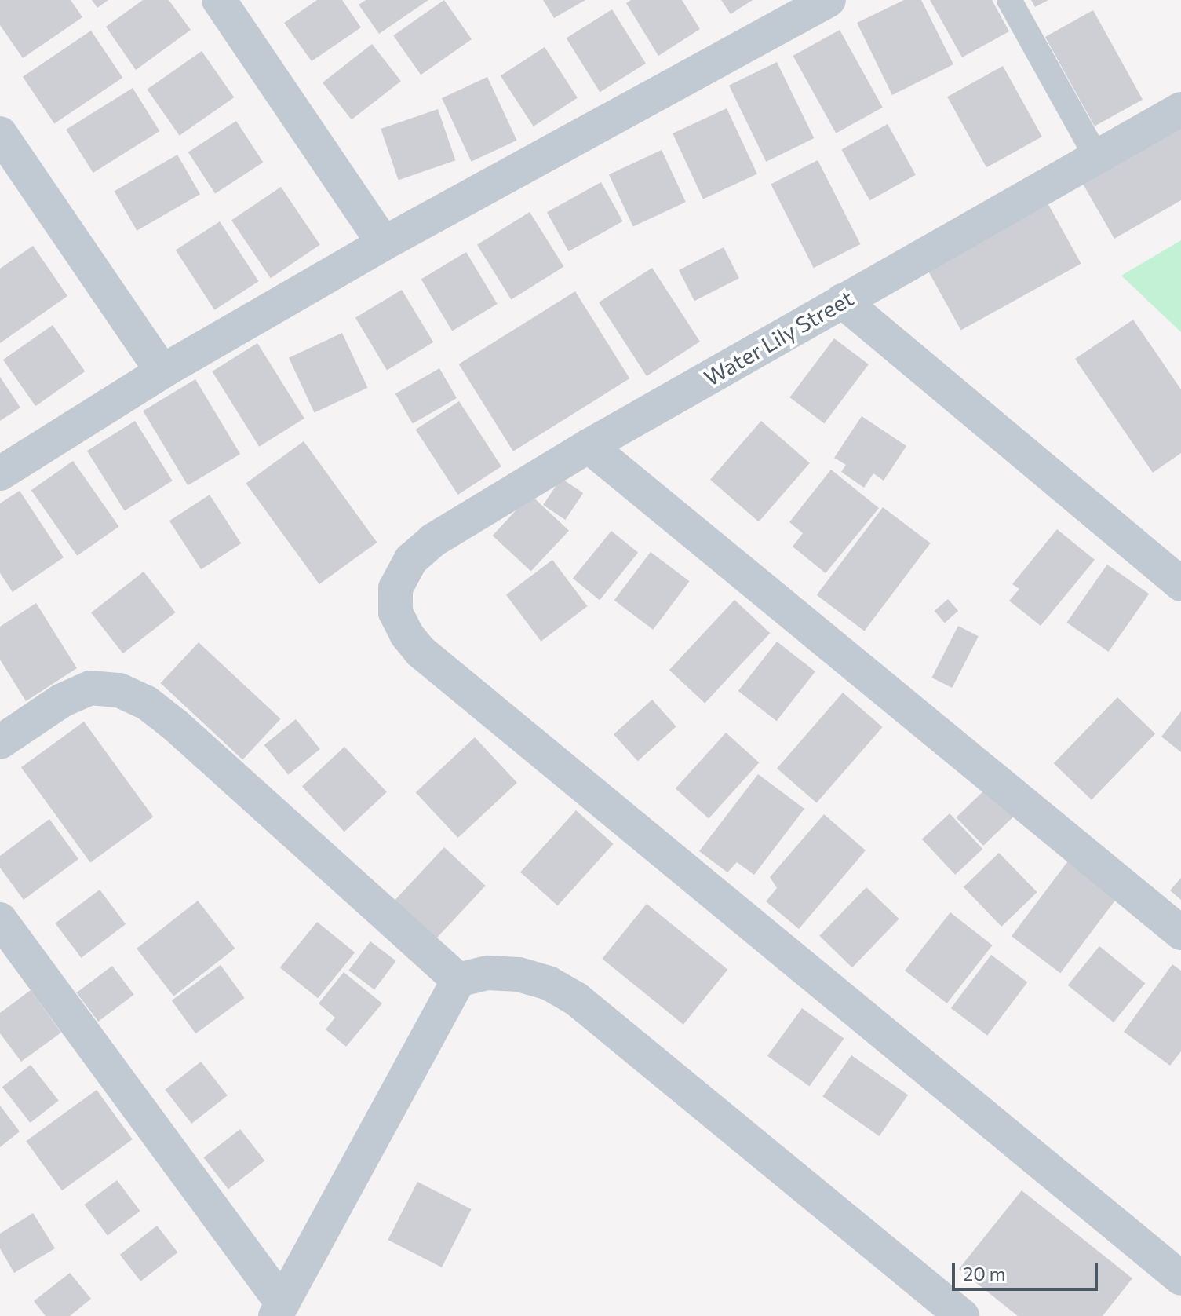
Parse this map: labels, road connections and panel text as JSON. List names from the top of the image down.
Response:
{
  "streets": {
    "street": ["Water Lily Street"]
  },
  "scale_bar": "20 m"
}
